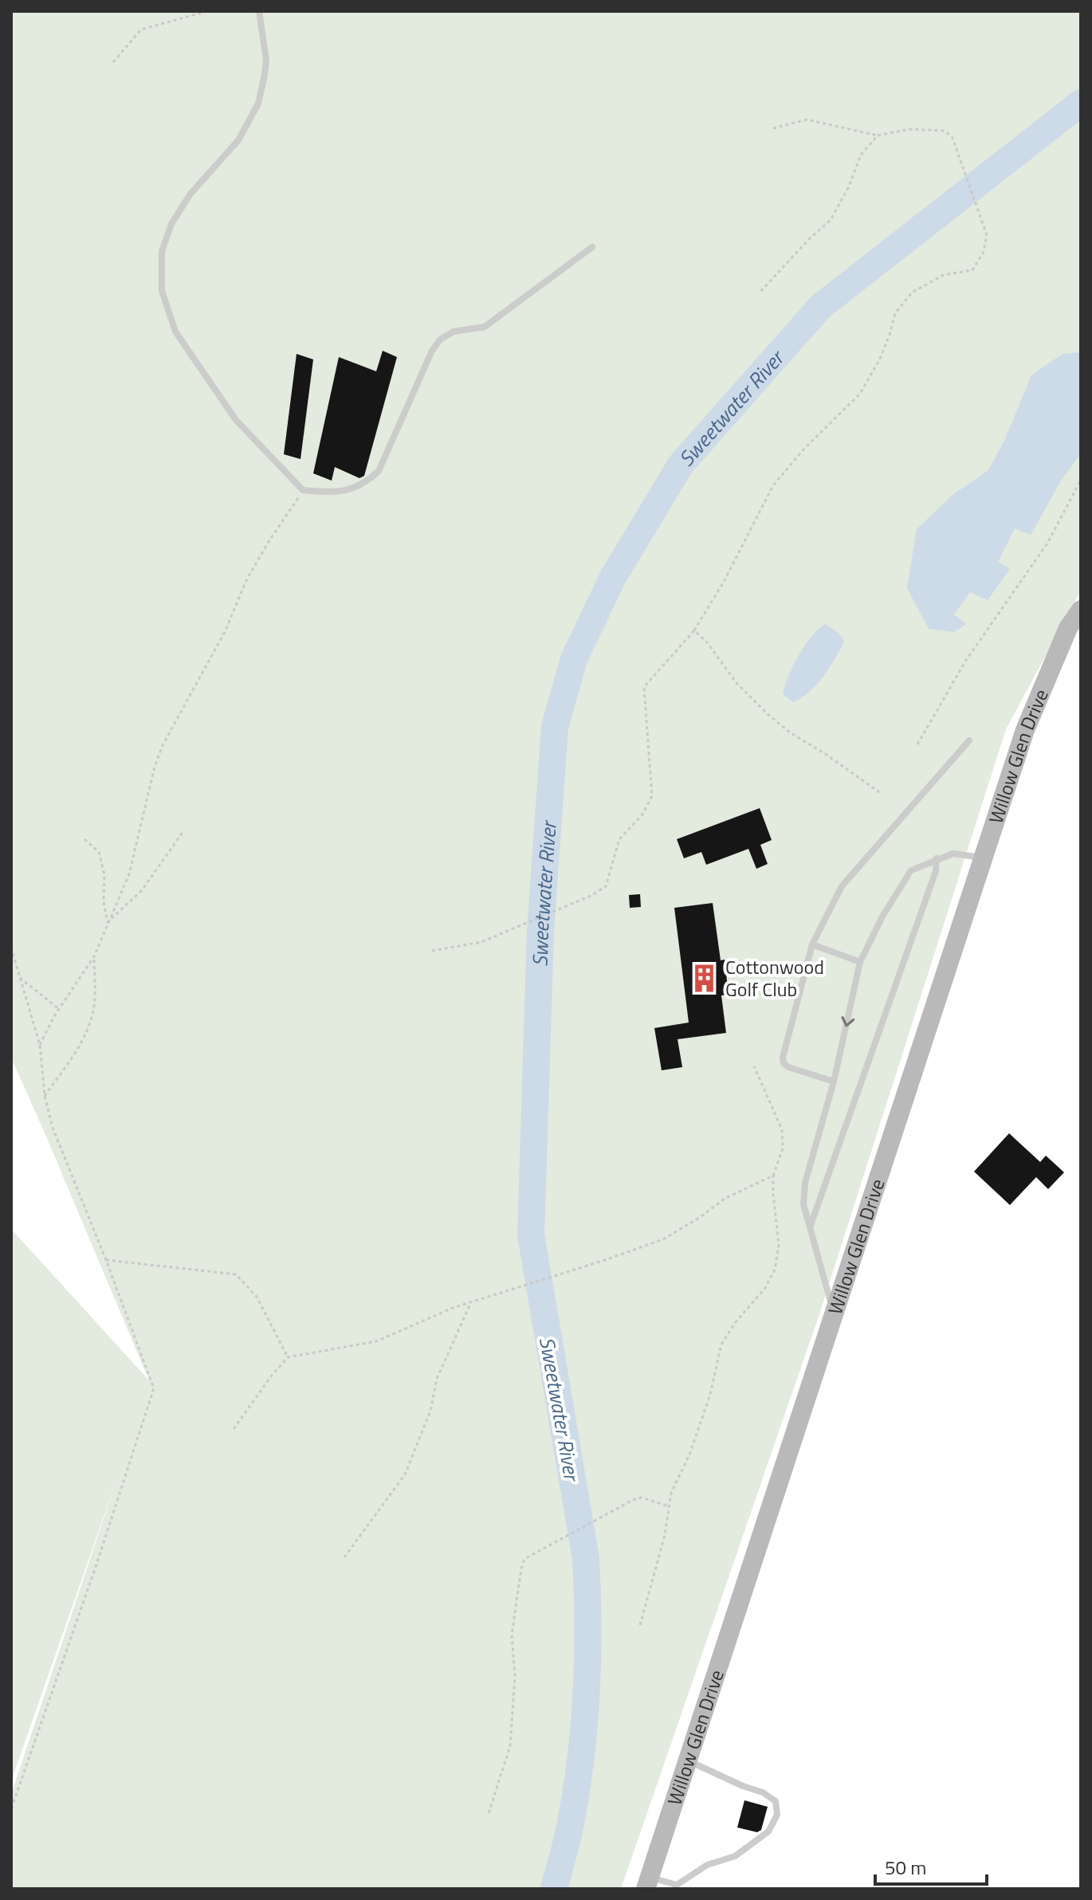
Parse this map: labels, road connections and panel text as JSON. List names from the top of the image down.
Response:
{
  "streets": {
    "main road": ["Willow Glen Drive"]
  },
  "water": ["Sweetwater River"],
  "places": {
    "building": ["Cottonwood Golf Club"]
  },
  "scale_bar": "50 m"
}
